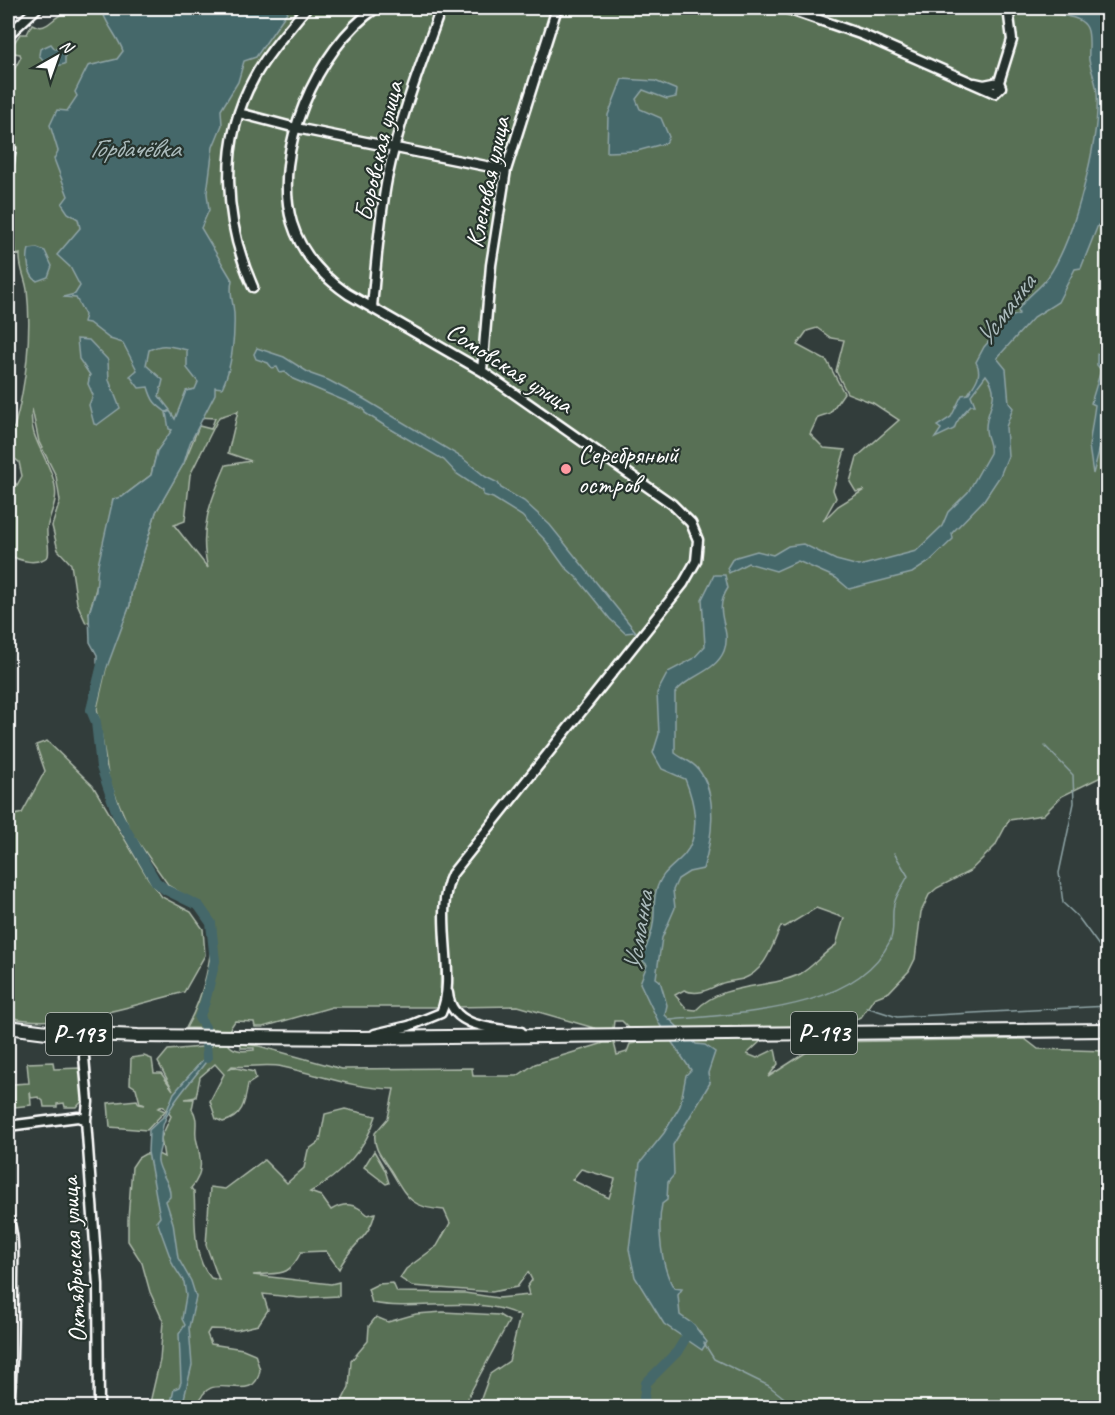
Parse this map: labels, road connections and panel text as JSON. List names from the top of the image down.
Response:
{
  "streets": {
    "highway": ["Р-193"],
    "street": [
      "Боровская улица",
      "Кленовая улица",
      "Сомовская улица",
      "Октябрьская улица"
    ]
  },
  "crossings": [
    ["Боровская улица", "Сомовская улица"],
    ["Кленовая улица", "Сомовская улица"]
  ],
  "water": ["Горбачёвка", "Усманка"],
  "places": ["Серебряный остров"],
  "north": "top right"
}
